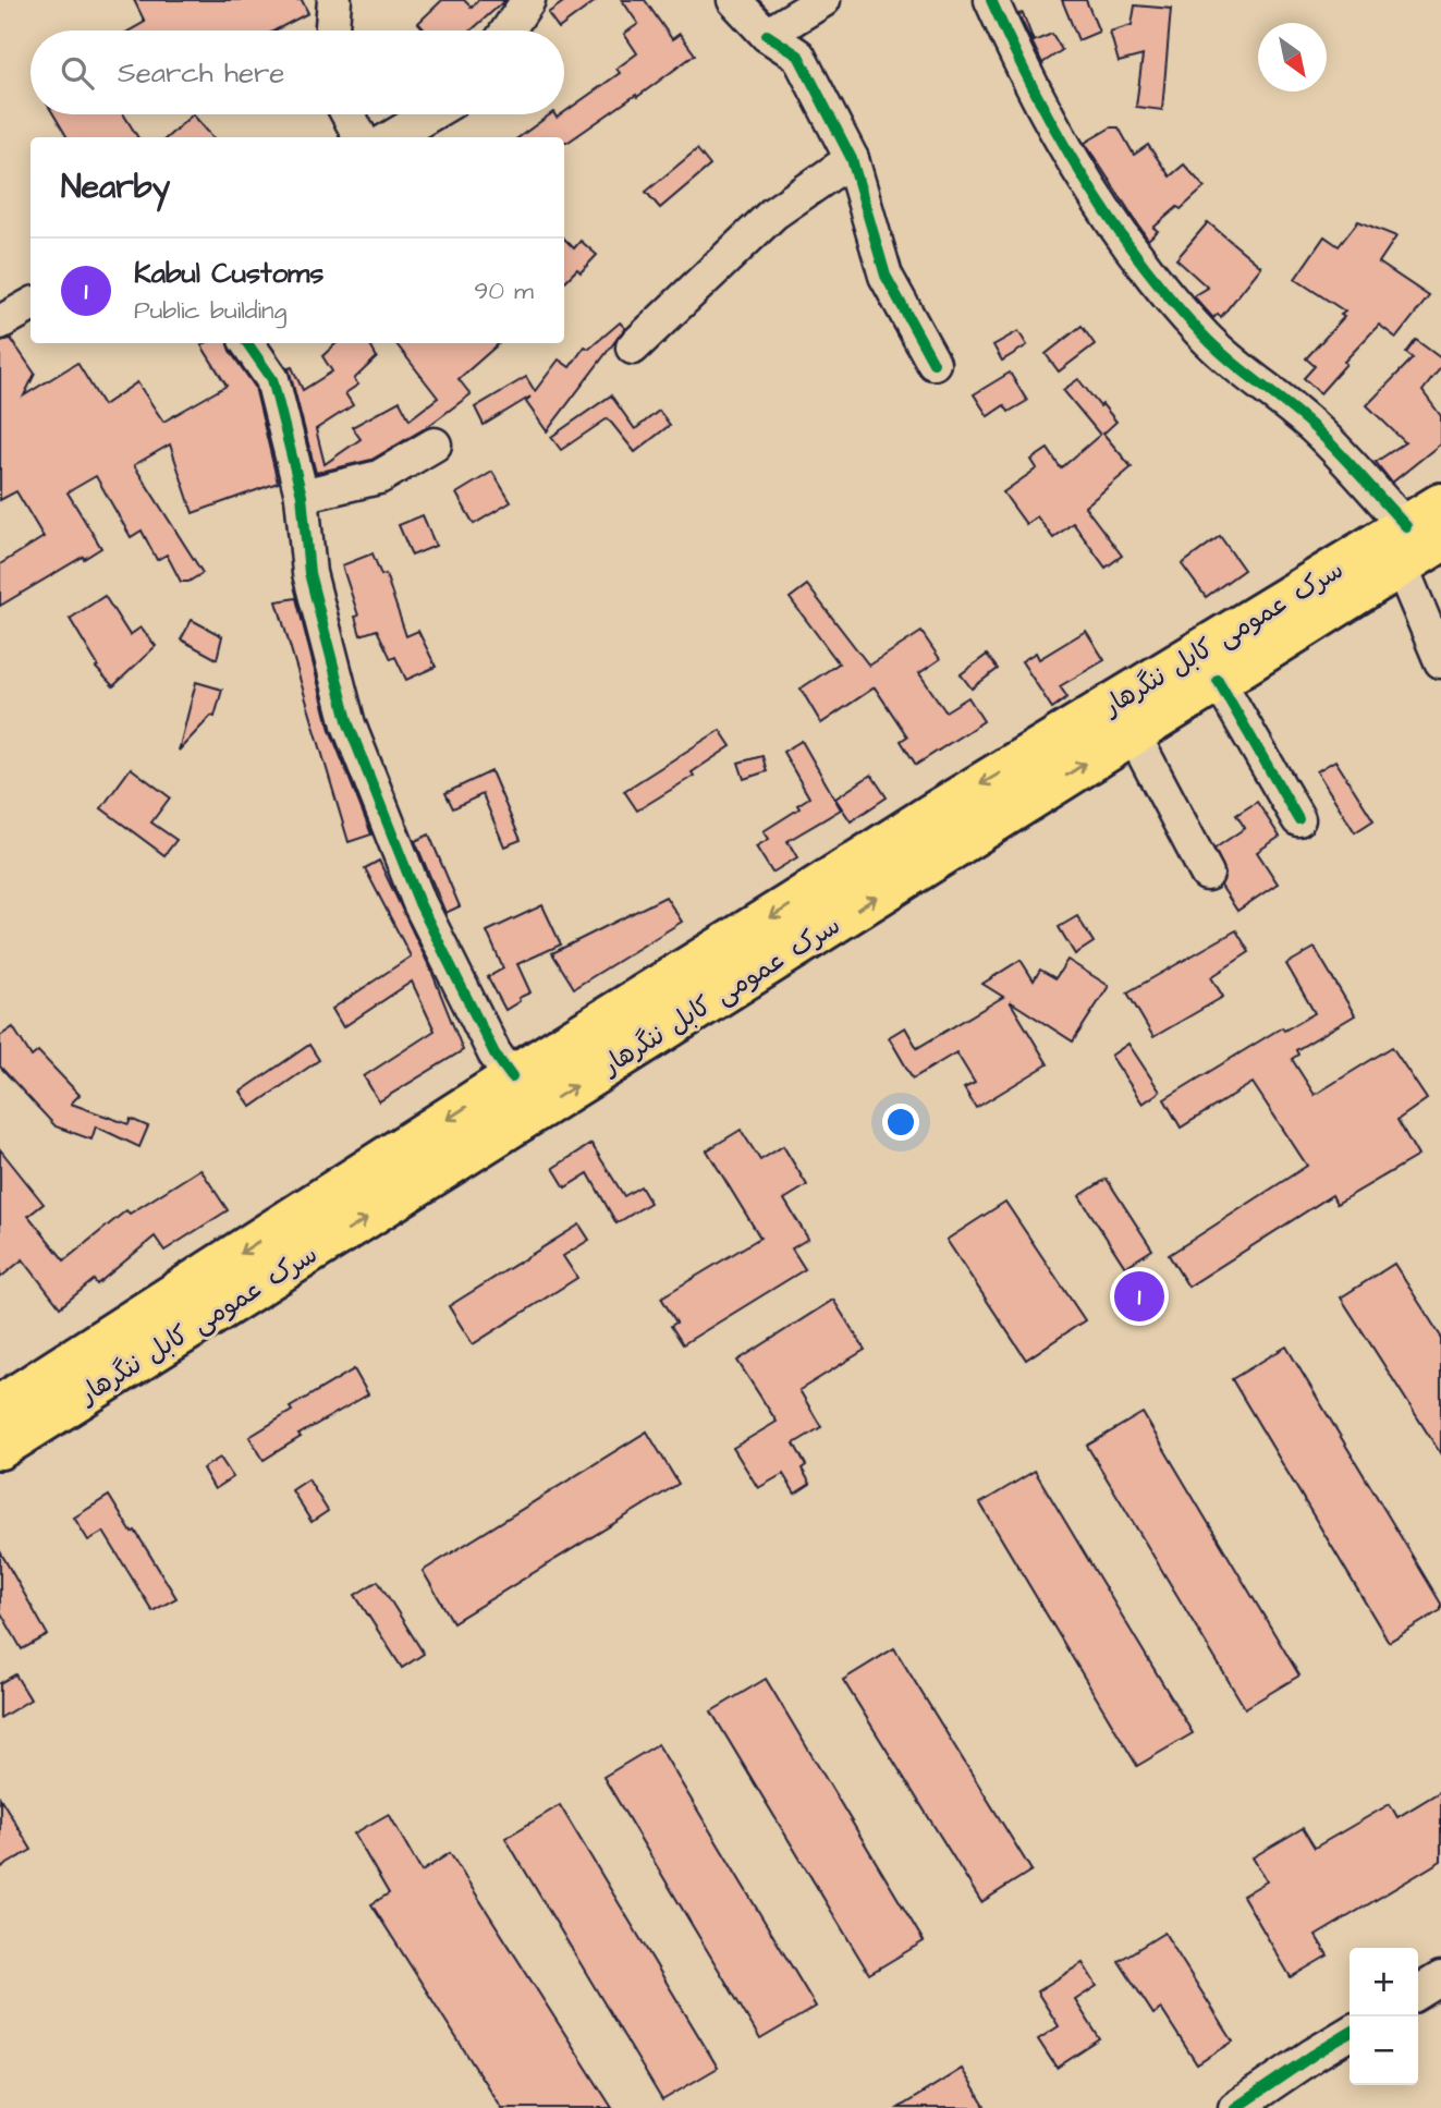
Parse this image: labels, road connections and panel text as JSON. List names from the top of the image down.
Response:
{
  "streets": {
    "highway": ["سرک عمومی کابل ننگرهار"]
  },
  "north": "bottom right",
  "page": {
    "search": "Search here",
    "heading": "Nearby",
    "list": [
      {
        "mark": "1",
        "name": "Kabul Customs",
        "note": "Public building",
        "value": "90 m"
      }
    ],
    "pins": "1",
    "map_buttons": ["+", "−"]
  }
}
